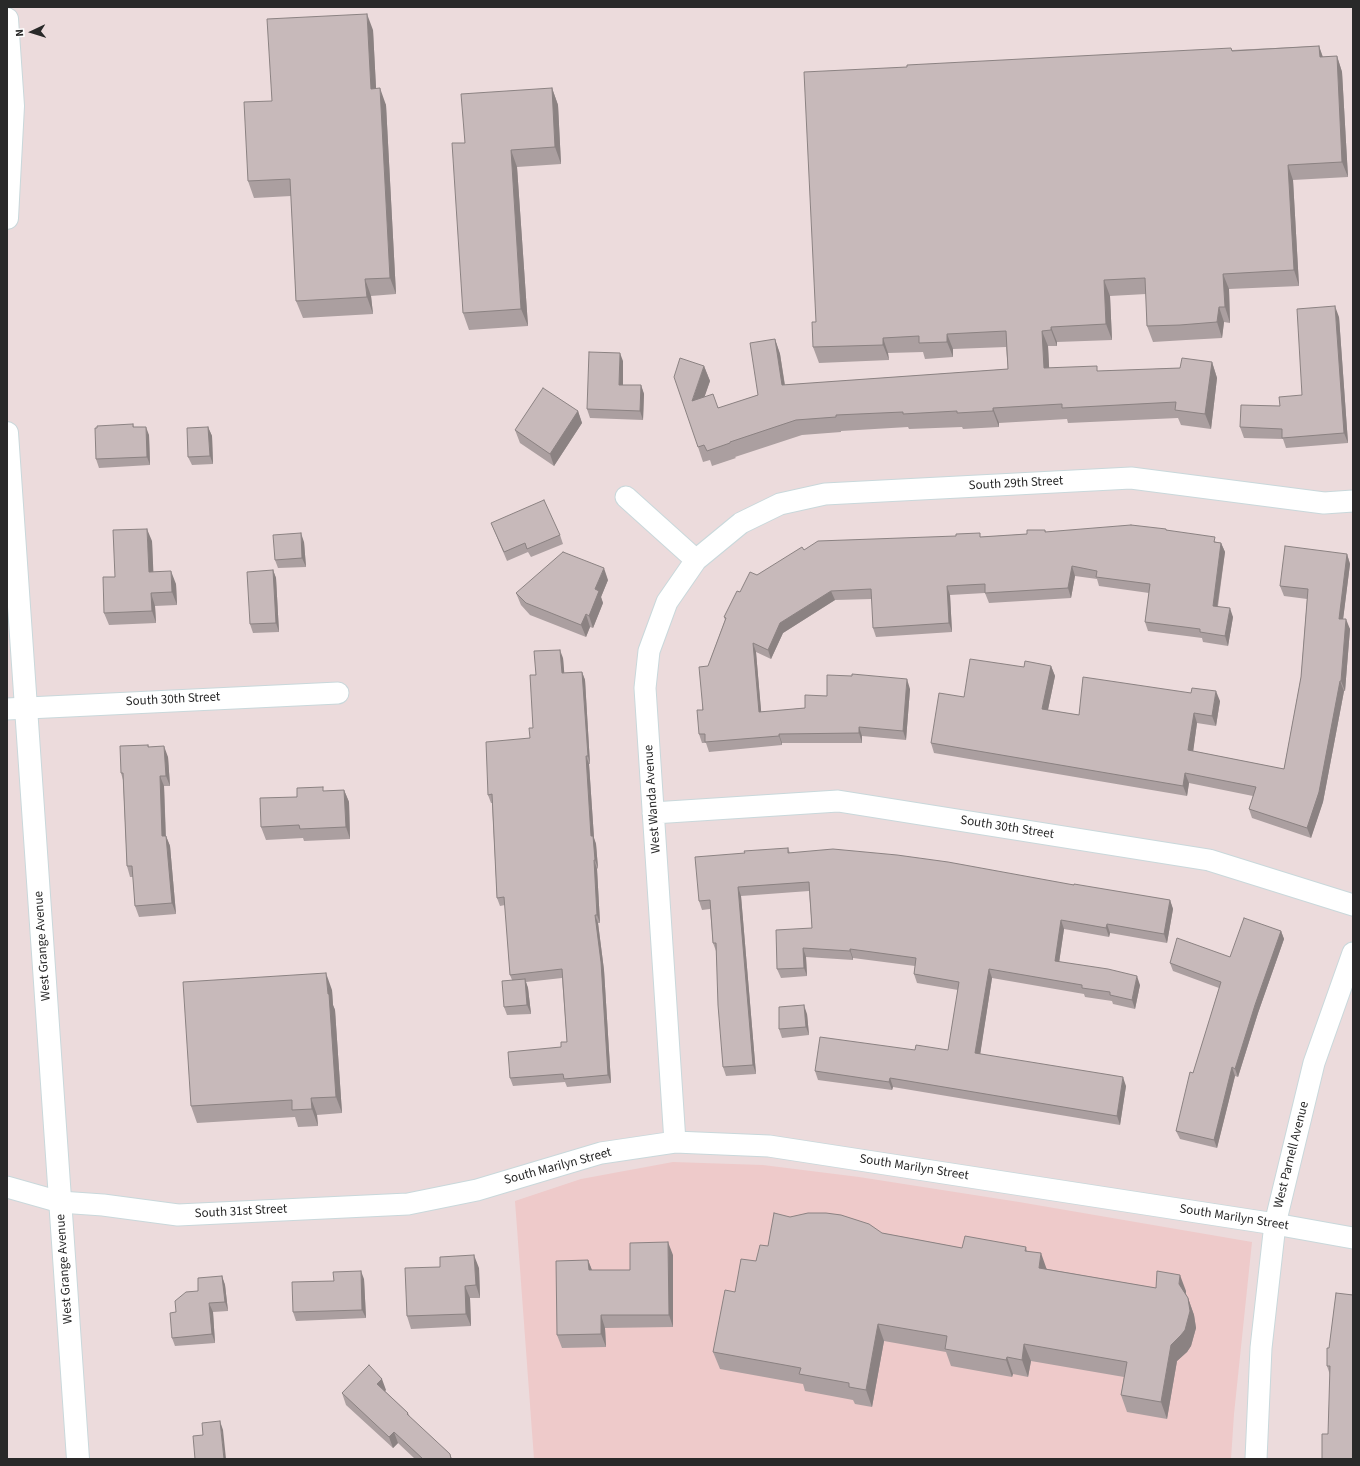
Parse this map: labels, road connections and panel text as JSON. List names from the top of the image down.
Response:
{
  "streets": {
    "street": [
      "South 29th Street",
      "South 30th Street",
      "West Wanda Avenue",
      "West Grange Avenue",
      "West Parnell Avenue",
      "South Marilyn Street",
      "South 31st Street"
    ]
  },
  "crossings": [
    ["South 29th Street", "West Wanda Avenue"],
    ["South 30th Street", "West Wanda Avenue"],
    ["South 30th Street", "West Grange Avenue"],
    ["West Wanda Avenue", "South Marilyn Street"],
    ["West Grange Avenue", "South 31st Street"],
    ["West Parnell Avenue", "South Marilyn Street"],
    ["South Marilyn Street", "South 31st Street"]
  ],
  "north": "left"
}
